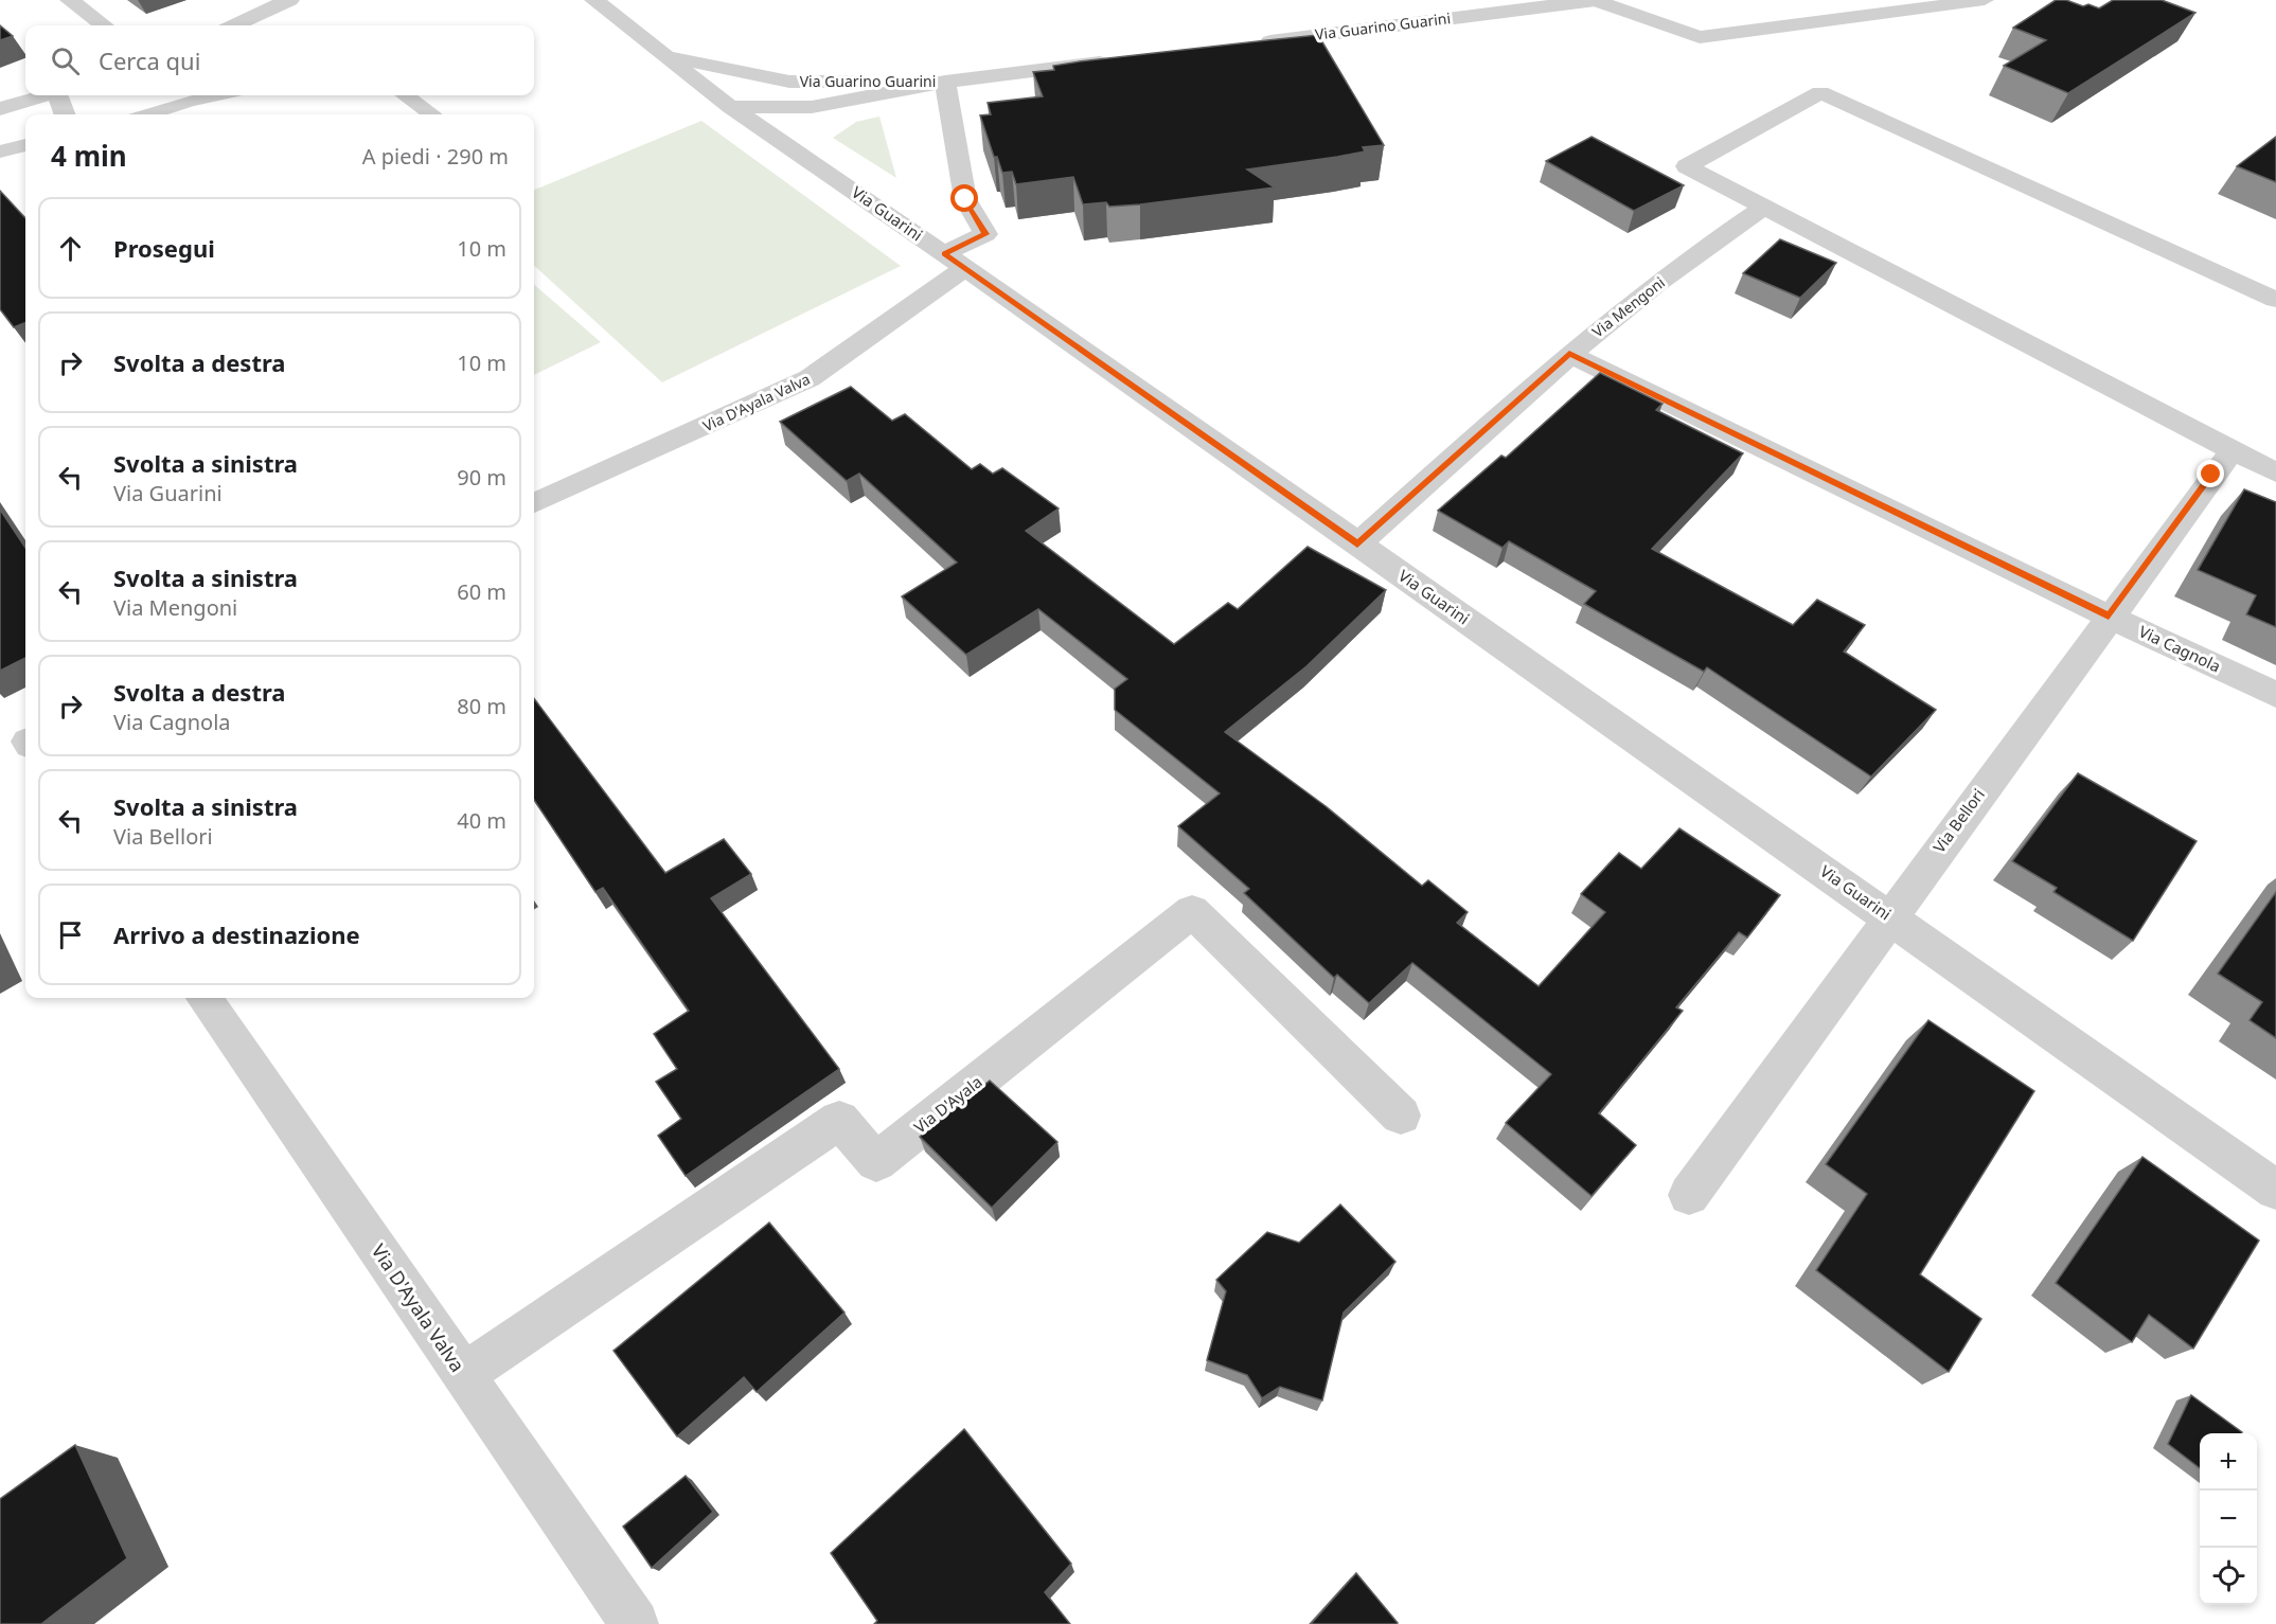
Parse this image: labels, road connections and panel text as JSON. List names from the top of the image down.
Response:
{
  "streets": {
    "street": [
      "Via Guarino Guarini",
      "Via Guarini",
      "Via Mengoni",
      "Via D'Ayala Valva",
      "Via Cagnola",
      "Via Bellori",
      "Via D'Ayala"
    ]
  },
  "crossings": [
    ["Via Guarino Guarini", "Via Guarini"],
    ["Via Guarino Guarini", "Via D'Ayala Valva"],
    ["Via Guarini", "Via Mengoni"],
    ["Via Guarini", "Via D'Ayala Valva"],
    ["Via Guarini", "Via Bellori"],
    ["Via Mengoni", "Via Cagnola"],
    ["Via D'Ayala Valva", "Via D'Ayala"],
    ["Via Cagnola", "Via Bellori"]
  ],
  "page": {
    "search": "Cerca qui",
    "heading": ["4 min", "A piedi · 290 m"],
    "list": [
      ["Prosegui", "10 m"],
      ["Svolta a destra", "10 m"],
      ["Svolta a sinistra", "Via Guarini", "90 m"],
      ["Svolta a sinistra", "Via Mengoni", "60 m"],
      ["Svolta a destra", "Via Cagnola", "80 m"],
      ["Svolta a sinistra", "Via Bellori", "40 m"],
      "Arrivo a destinazione"
    ],
    "map_buttons": ["+", "−"]
  }
}
